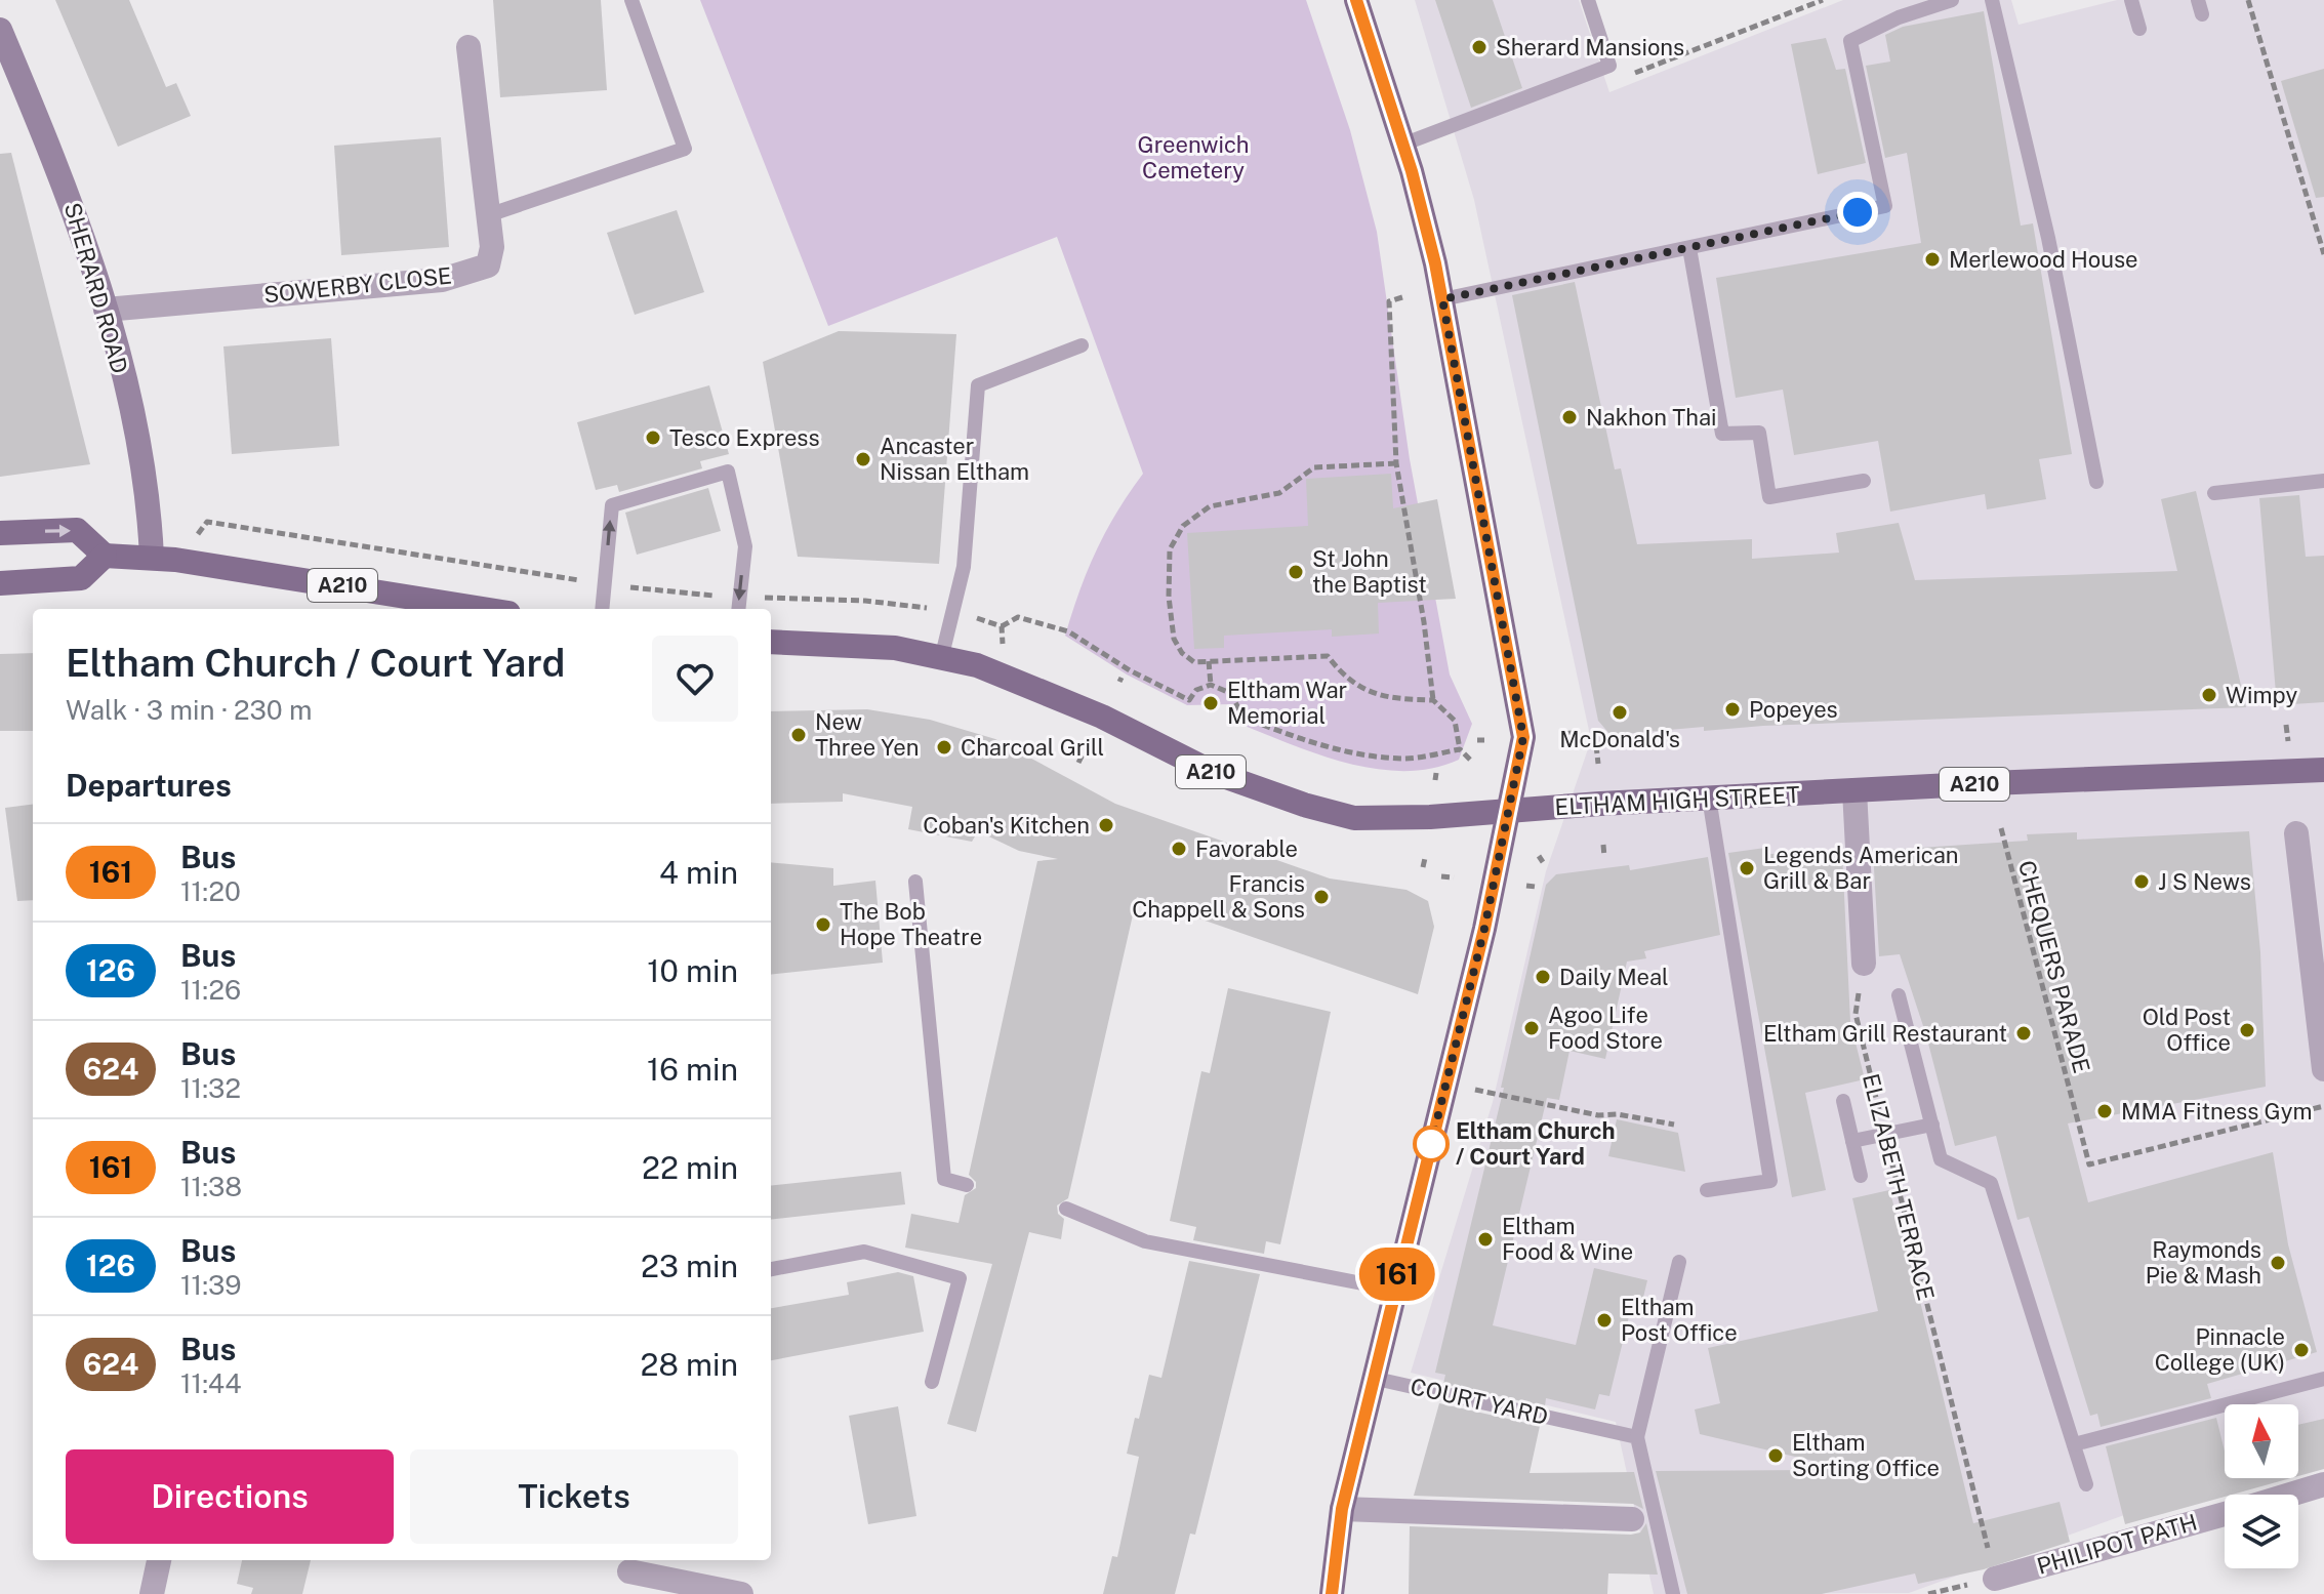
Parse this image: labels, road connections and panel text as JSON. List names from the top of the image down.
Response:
{
  "streets": {
    "main road": ["A210", "ELTHAM HIGH STREET"],
    "street": ["SOWERBY CLOSE", "SHERARD ROAD", "PHILIPOT PATH"],
    "lane": ["COURT YARD"],
    "path": ["CHEQUERS PARADE", "ELIZABETH TERRACE"]
  },
  "crossings": [
    ["SOWERBY CLOSE", "SHERARD ROAD"],
    ["SHERARD ROAD", "A210"],
    ["ELIZABETH TERRACE", "PHILIPOT PATH"]
  ],
  "parks": ["Greenwich Cemetery"],
  "places": [
    "Sherard Mansions",
    "Merlewood House",
    "Nakhon Thai",
    "Tesco Express",
    "Ancaster Nissan Eltham",
    "St John the Baptist",
    "Wimpy",
    "Eltham War Memorial",
    "Popeyes",
    "McDonald's",
    "New Three Yen",
    "Charcoal Grill",
    "Coban's Kitchen",
    "Favorable",
    "Legends American Grill & Bar",
    "J S News",
    "Francis Chappell & Sons",
    "The Bob Hope Theatre",
    "Daily Meal",
    "Agoo Life Food Store",
    "Old Post Office",
    "Eltham Grill Restaurant",
    "MMA Fitness Gym",
    "Eltham Church / Court Yard",
    "Eltham Food & Wine",
    "Raymonds Pie & Mash",
    "Eltham Post Office",
    "Pinnacle College (UK)",
    "Eltham Sorting Office"
  ],
  "lines": ["bus line 161"],
  "north": "top",
  "page": {
    "on_map": "161",
    "heading": [
      ["Eltham Church / Court Yard", "Walk · 3 min · 230 m"],
      "Departures"
    ],
    "list": [
      {
        "mark": "161",
        "name": "Bus",
        "note": "11:20",
        "value": "4 min"
      },
      {
        "mark": "126",
        "name": "Bus",
        "note": "11:26",
        "value": "10 min"
      },
      {
        "mark": "624",
        "name": "Bus",
        "note": "11:32",
        "value": "16 min"
      },
      {
        "mark": "161",
        "name": "Bus",
        "note": "11:38",
        "value": "22 min"
      },
      {
        "mark": "126",
        "name": "Bus",
        "note": "11:39",
        "value": "23 min"
      },
      {
        "mark": "624",
        "name": "Bus",
        "note": "11:44",
        "value": "28 min"
      }
    ],
    "buttons": ["Directions", "Tickets"]
  }
}
